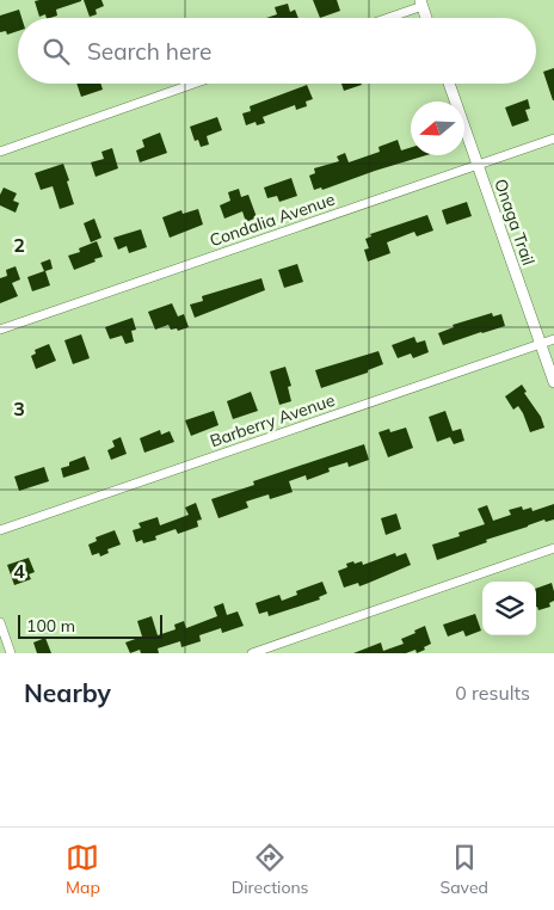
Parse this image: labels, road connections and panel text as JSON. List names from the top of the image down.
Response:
{
  "streets": {
    "street": ["Condalia Avenue", "Onaga Trail", "Barberry Avenue"]
  },
  "crossings": [
    ["Condalia Avenue", "Onaga Trail"],
    ["Onaga Trail", "Barberry Avenue"]
  ],
  "scale_bar": "100 m",
  "north": "left",
  "page": {
    "search": "Search here",
    "scale": "100 m",
    "heading": ["Nearby", "0 results"],
    "nav": ["Map", "Directions", "Saved"]
  },
  "grid": {
    "rows": ["2", "3", "4"]
  }
}
